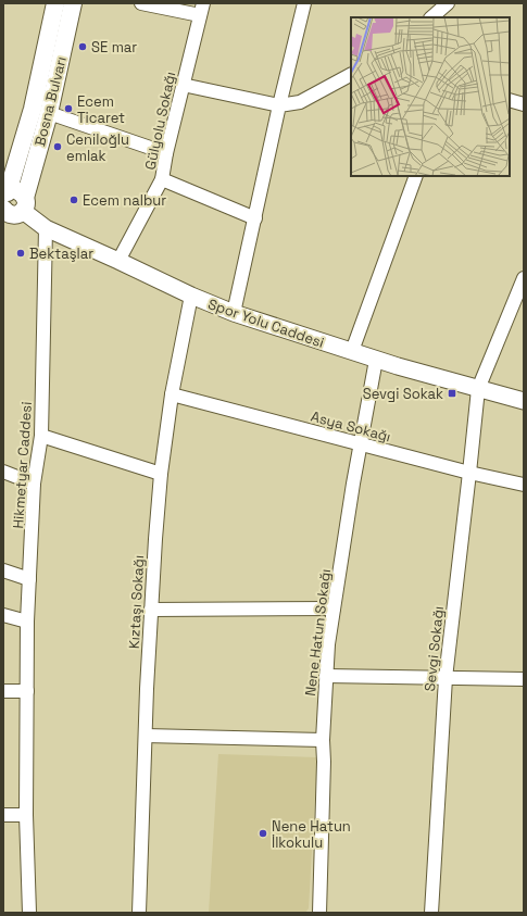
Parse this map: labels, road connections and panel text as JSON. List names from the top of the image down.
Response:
{
  "streets": {
    "main road": ["Bosna Bulvarı"],
    "street": [
      "Gülyolu Sokağı",
      "Spor Yolu Caddesi",
      "Asya Sokağı",
      "Hikmetyar Caddesi",
      "Kıztaşı Sokağı",
      "Nene Hatun Sokağı",
      "Sevgi Sokağı"
    ]
  },
  "crossings": [
    ["Bosna Bulvarı", "Spor Yolu Caddesi"],
    ["Gülyolu Sokağı", "Spor Yolu Caddesi"],
    ["Spor Yolu Caddesi", "Hikmetyar Caddesi"],
    ["Spor Yolu Caddesi", "Kıztaşı Sokağı"],
    ["Spor Yolu Caddesi", "Nene Hatun Sokağı"],
    ["Spor Yolu Caddesi", "Sevgi Sokağı"],
    ["Asya Sokağı", "Kıztaşı Sokağı"],
    ["Asya Sokağı", "Nene Hatun Sokağı"],
    ["Asya Sokağı", "Sevgi Sokağı"]
  ],
  "places": {
    "other": [
      "SE mar",
      "Ecem Ticaret",
      "Ceniloğlu emlak",
      "Ecem nalbur",
      "Bektaşlar",
      "Nene Hatun İlkokulu"
    ],
    "transit": ["Sevgi Sokak"]
  }
}
